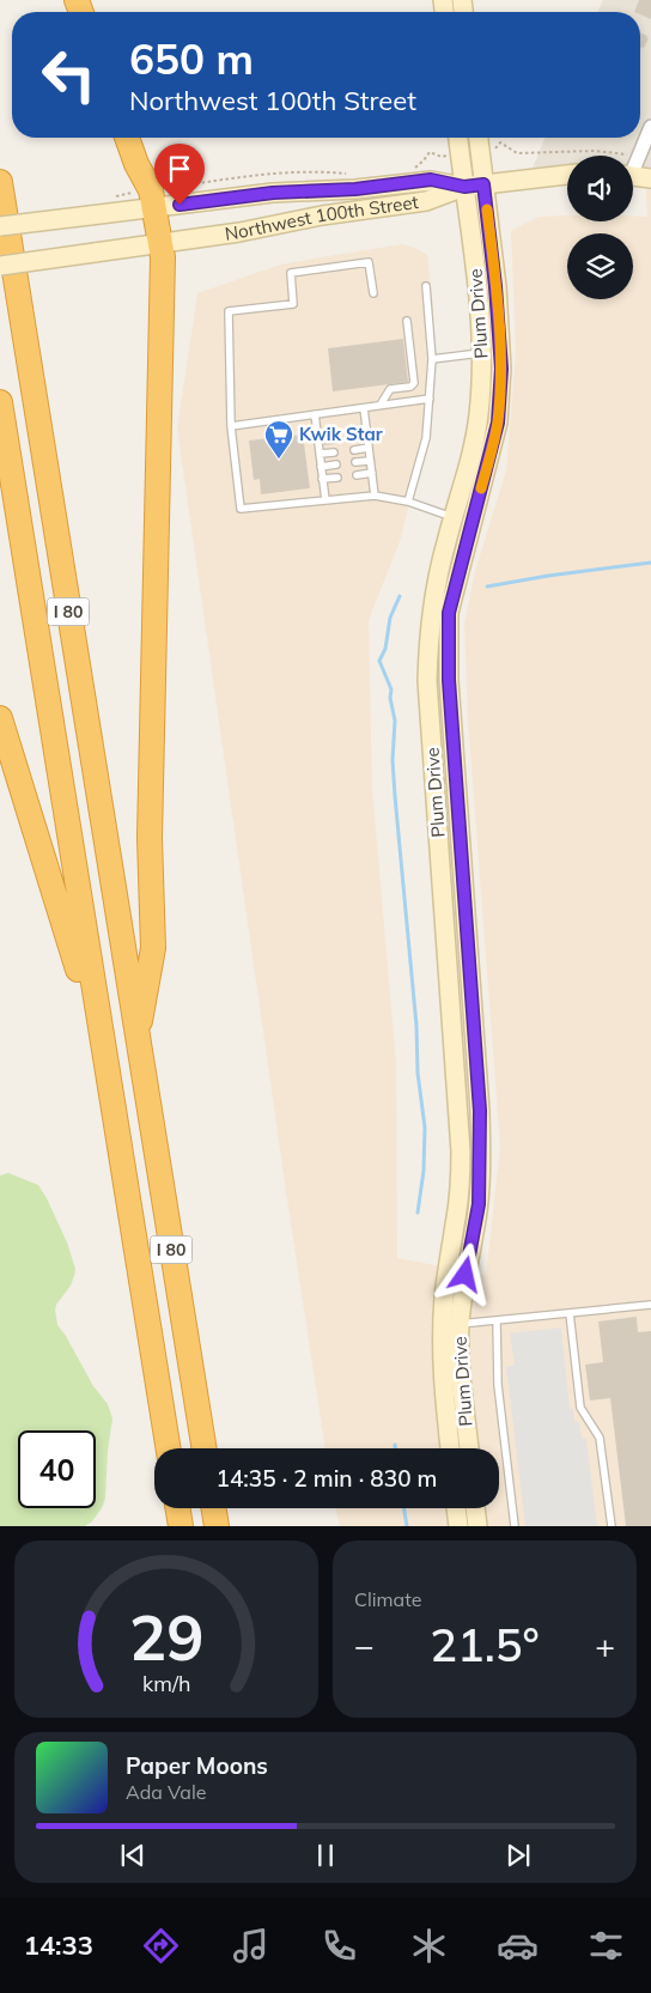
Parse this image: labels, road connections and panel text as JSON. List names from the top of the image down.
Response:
{
  "streets": {
    "highway": ["I 80"],
    "street": ["Northwest 100th Street", "Plum Drive"]
  },
  "crossings": [
    ["Northwest 100th Street", "Plum Drive"]
  ],
  "places": {
    "supermarket": ["Kwik Star"]
  },
  "page": {
    "turn": ["650 m", "Northwest 100th Street"],
    "limit": "40",
    "trip": "14:35 · 2 min · 830 m",
    "tile": "Climate",
    "heat": ["−", "21.5°", "+"],
    "song": ["Paper Moons", "Ada Vale"],
    "tabs": "14:33",
    "gauge": ["29", "km/h"]
  }
}
